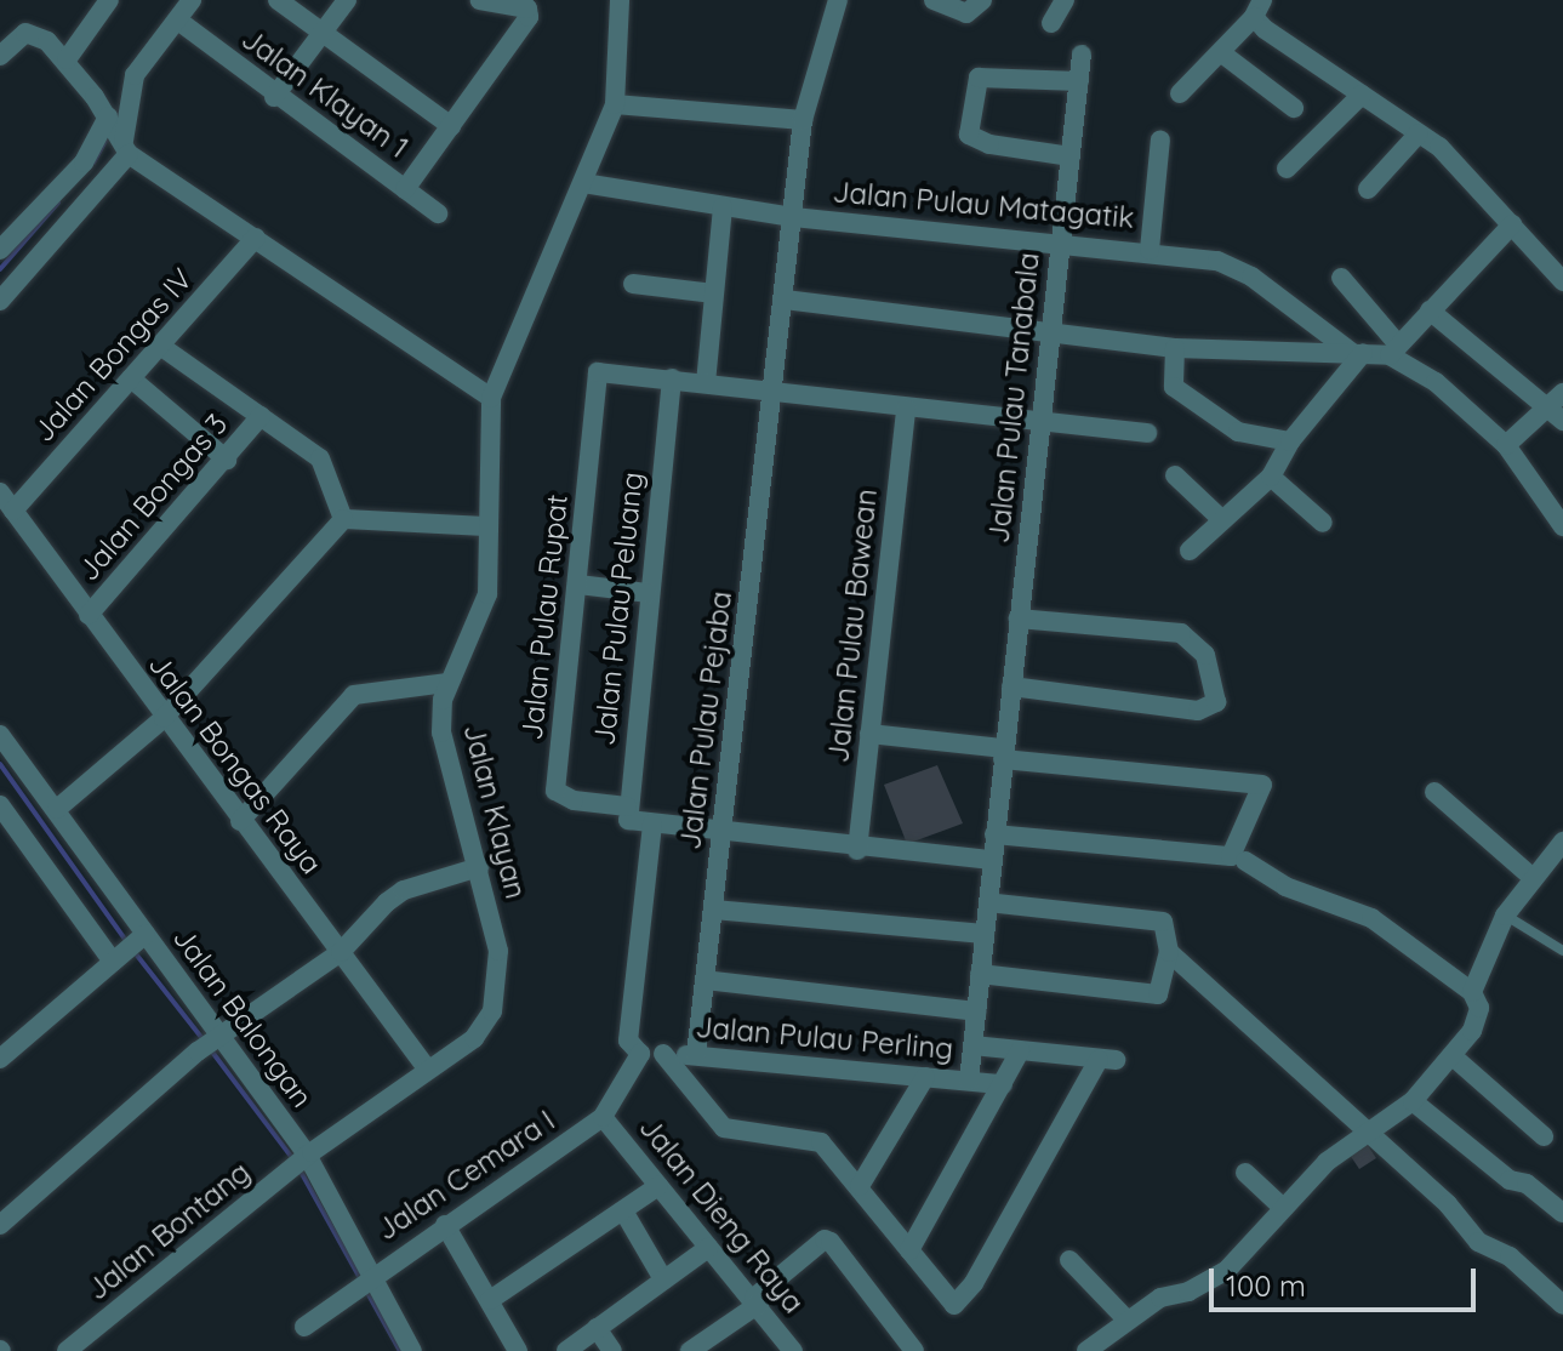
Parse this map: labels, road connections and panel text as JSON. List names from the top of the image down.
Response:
{
  "streets": {
    "street": [
      "Jalan Klayan 1",
      "Jalan Pulau Matagatik",
      "Jalan Bongas IV",
      "Jalan Pulau Tanabala",
      "Jalan Bongas 3",
      "Jalan Pulau Peluang",
      "Jalan Pulau Rupat",
      "Jalan Pulau Bawean",
      "Jalan Pulau Pejaba",
      "Jalan Bongas Raya",
      "Jalan Klayan",
      "Jalan Balongan",
      "Jalan Pulau Perling",
      "Jalan Cemara I",
      "Jalan Dieng Raya",
      "Jalan Bontang"
    ]
  },
  "crossings": [
    ["Jalan Pulau Matagatik", "Jalan Pulau Tanabala"],
    ["Jalan Pulau Matagatik", "Jalan Pulau Pejaba"],
    ["Jalan Pulau Matagatik", "Jalan Klayan"],
    ["Jalan Bongas IV", "Jalan Bongas Raya"],
    ["Jalan Pulau Tanabala", "Jalan Pulau Perling"],
    ["Jalan Bongas 3", "Jalan Bongas Raya"],
    ["Jalan Pulau Peluang", "Jalan Pulau Rupat"],
    ["Jalan Pulau Pejaba", "Jalan Pulau Perling"],
    ["Jalan Bongas Raya", "Jalan Klayan"],
    ["Jalan Klayan", "Jalan Balongan"],
    ["Jalan Klayan", "Jalan Bontang"],
    ["Jalan Balongan", "Jalan Cemara I"],
    ["Jalan Balongan", "Jalan Bontang"],
    ["Jalan Pulau Perling", "Jalan Cemara I"],
    ["Jalan Cemara I", "Jalan Dieng Raya"]
  ],
  "scale_bar": "100 m"
}
